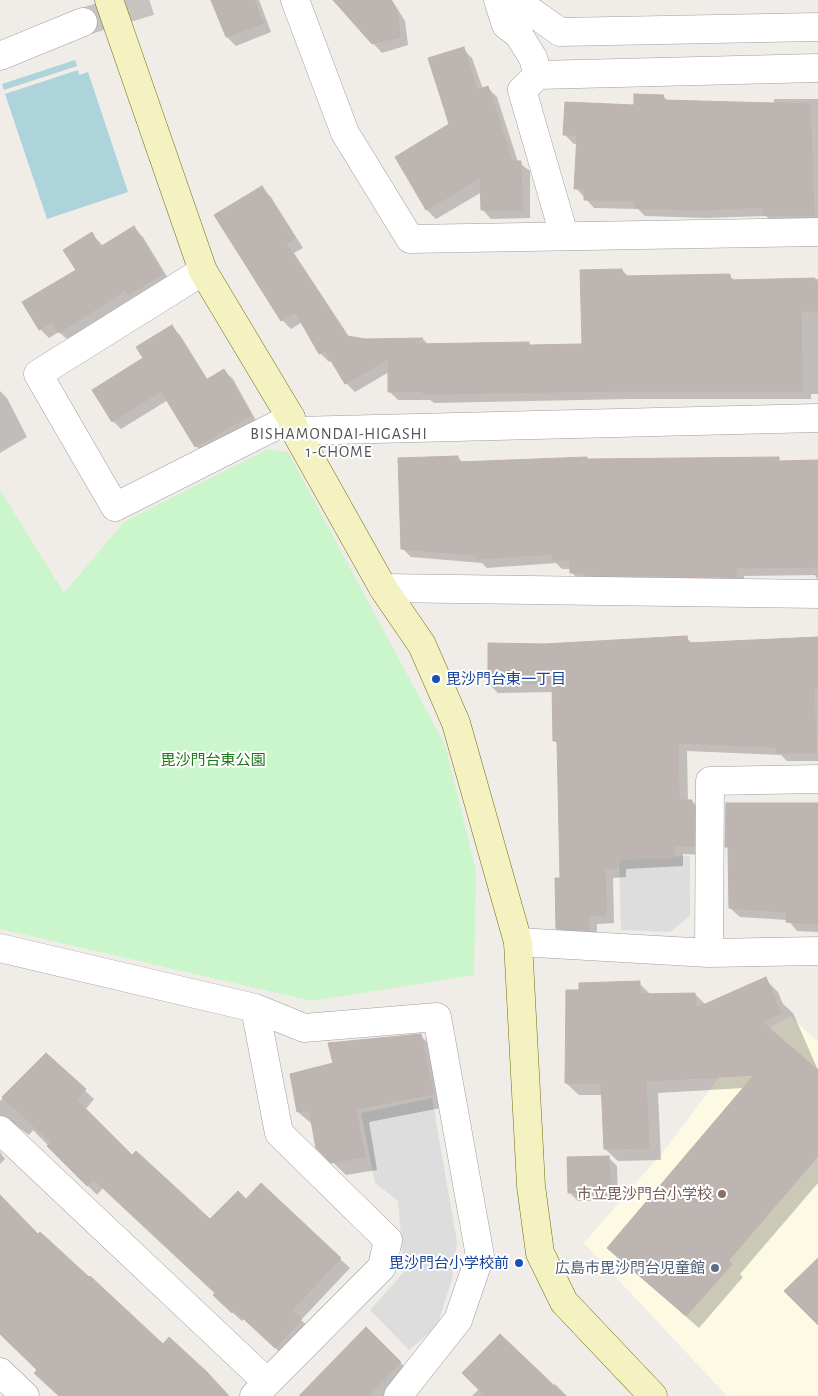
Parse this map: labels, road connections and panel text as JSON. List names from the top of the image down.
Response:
{
  "districts": ["BISHAMONDAI-HIGASHI 1-CHOME"],
  "parks": ["毘沙門台東公園"],
  "places": [
    "毘沙門台東一丁目",
    "市立毘沙門台小学校",
    "毘沙門台小学校前",
    "広島市毘沙門台児童館"
  ]
}
